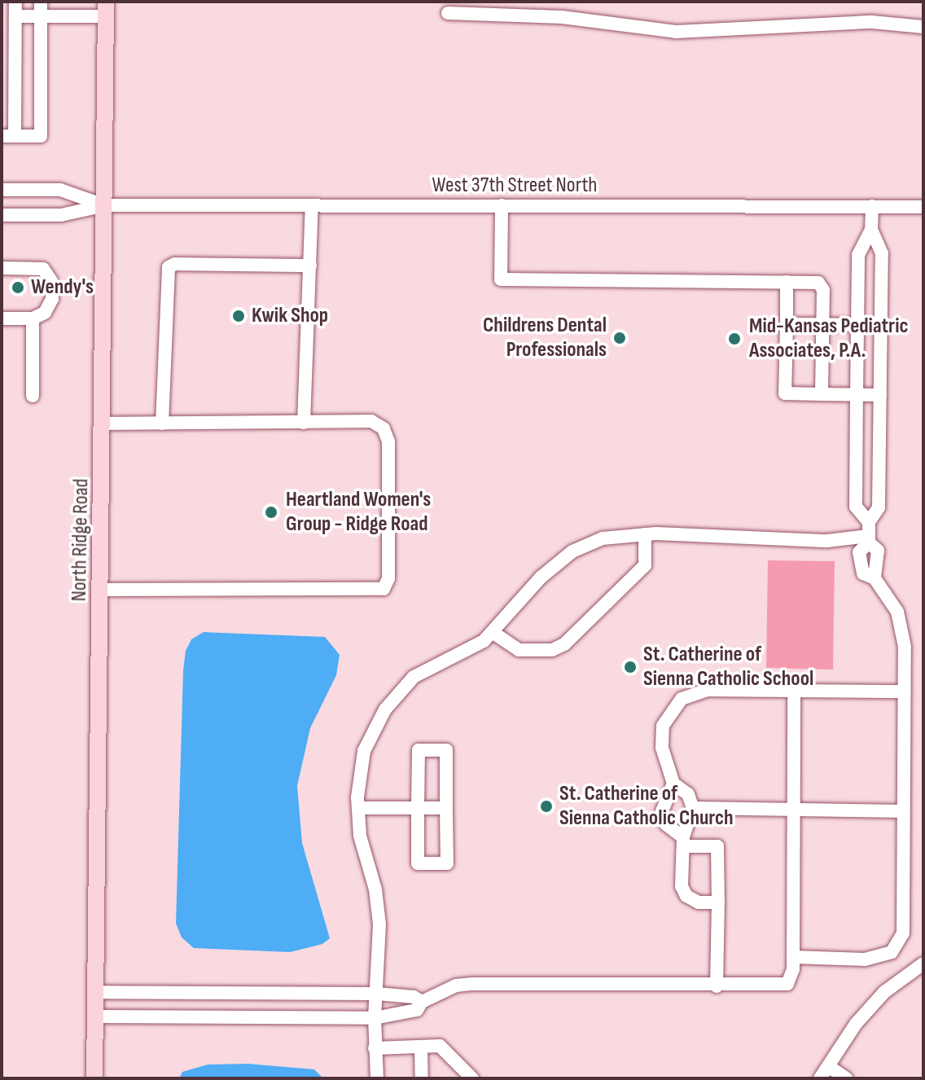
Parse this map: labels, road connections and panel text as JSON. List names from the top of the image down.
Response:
{
  "streets": {
    "main road": ["North Ridge Road"],
    "street": ["West 37th Street North"]
  },
  "crossings": [
    ["West 37th Street North", "North Ridge Road"]
  ],
  "places": [
    "Wendy's",
    "Kwik Shop",
    "Childrens Dental Professionals",
    "Mid-Kansas Pediatric Associates, P.A.",
    "Heartland Women's Group - Ridge Road",
    "St. Catherine of Sienna Catholic School",
    "St. Catherine of Sienna Catholic Church"
  ]
}
